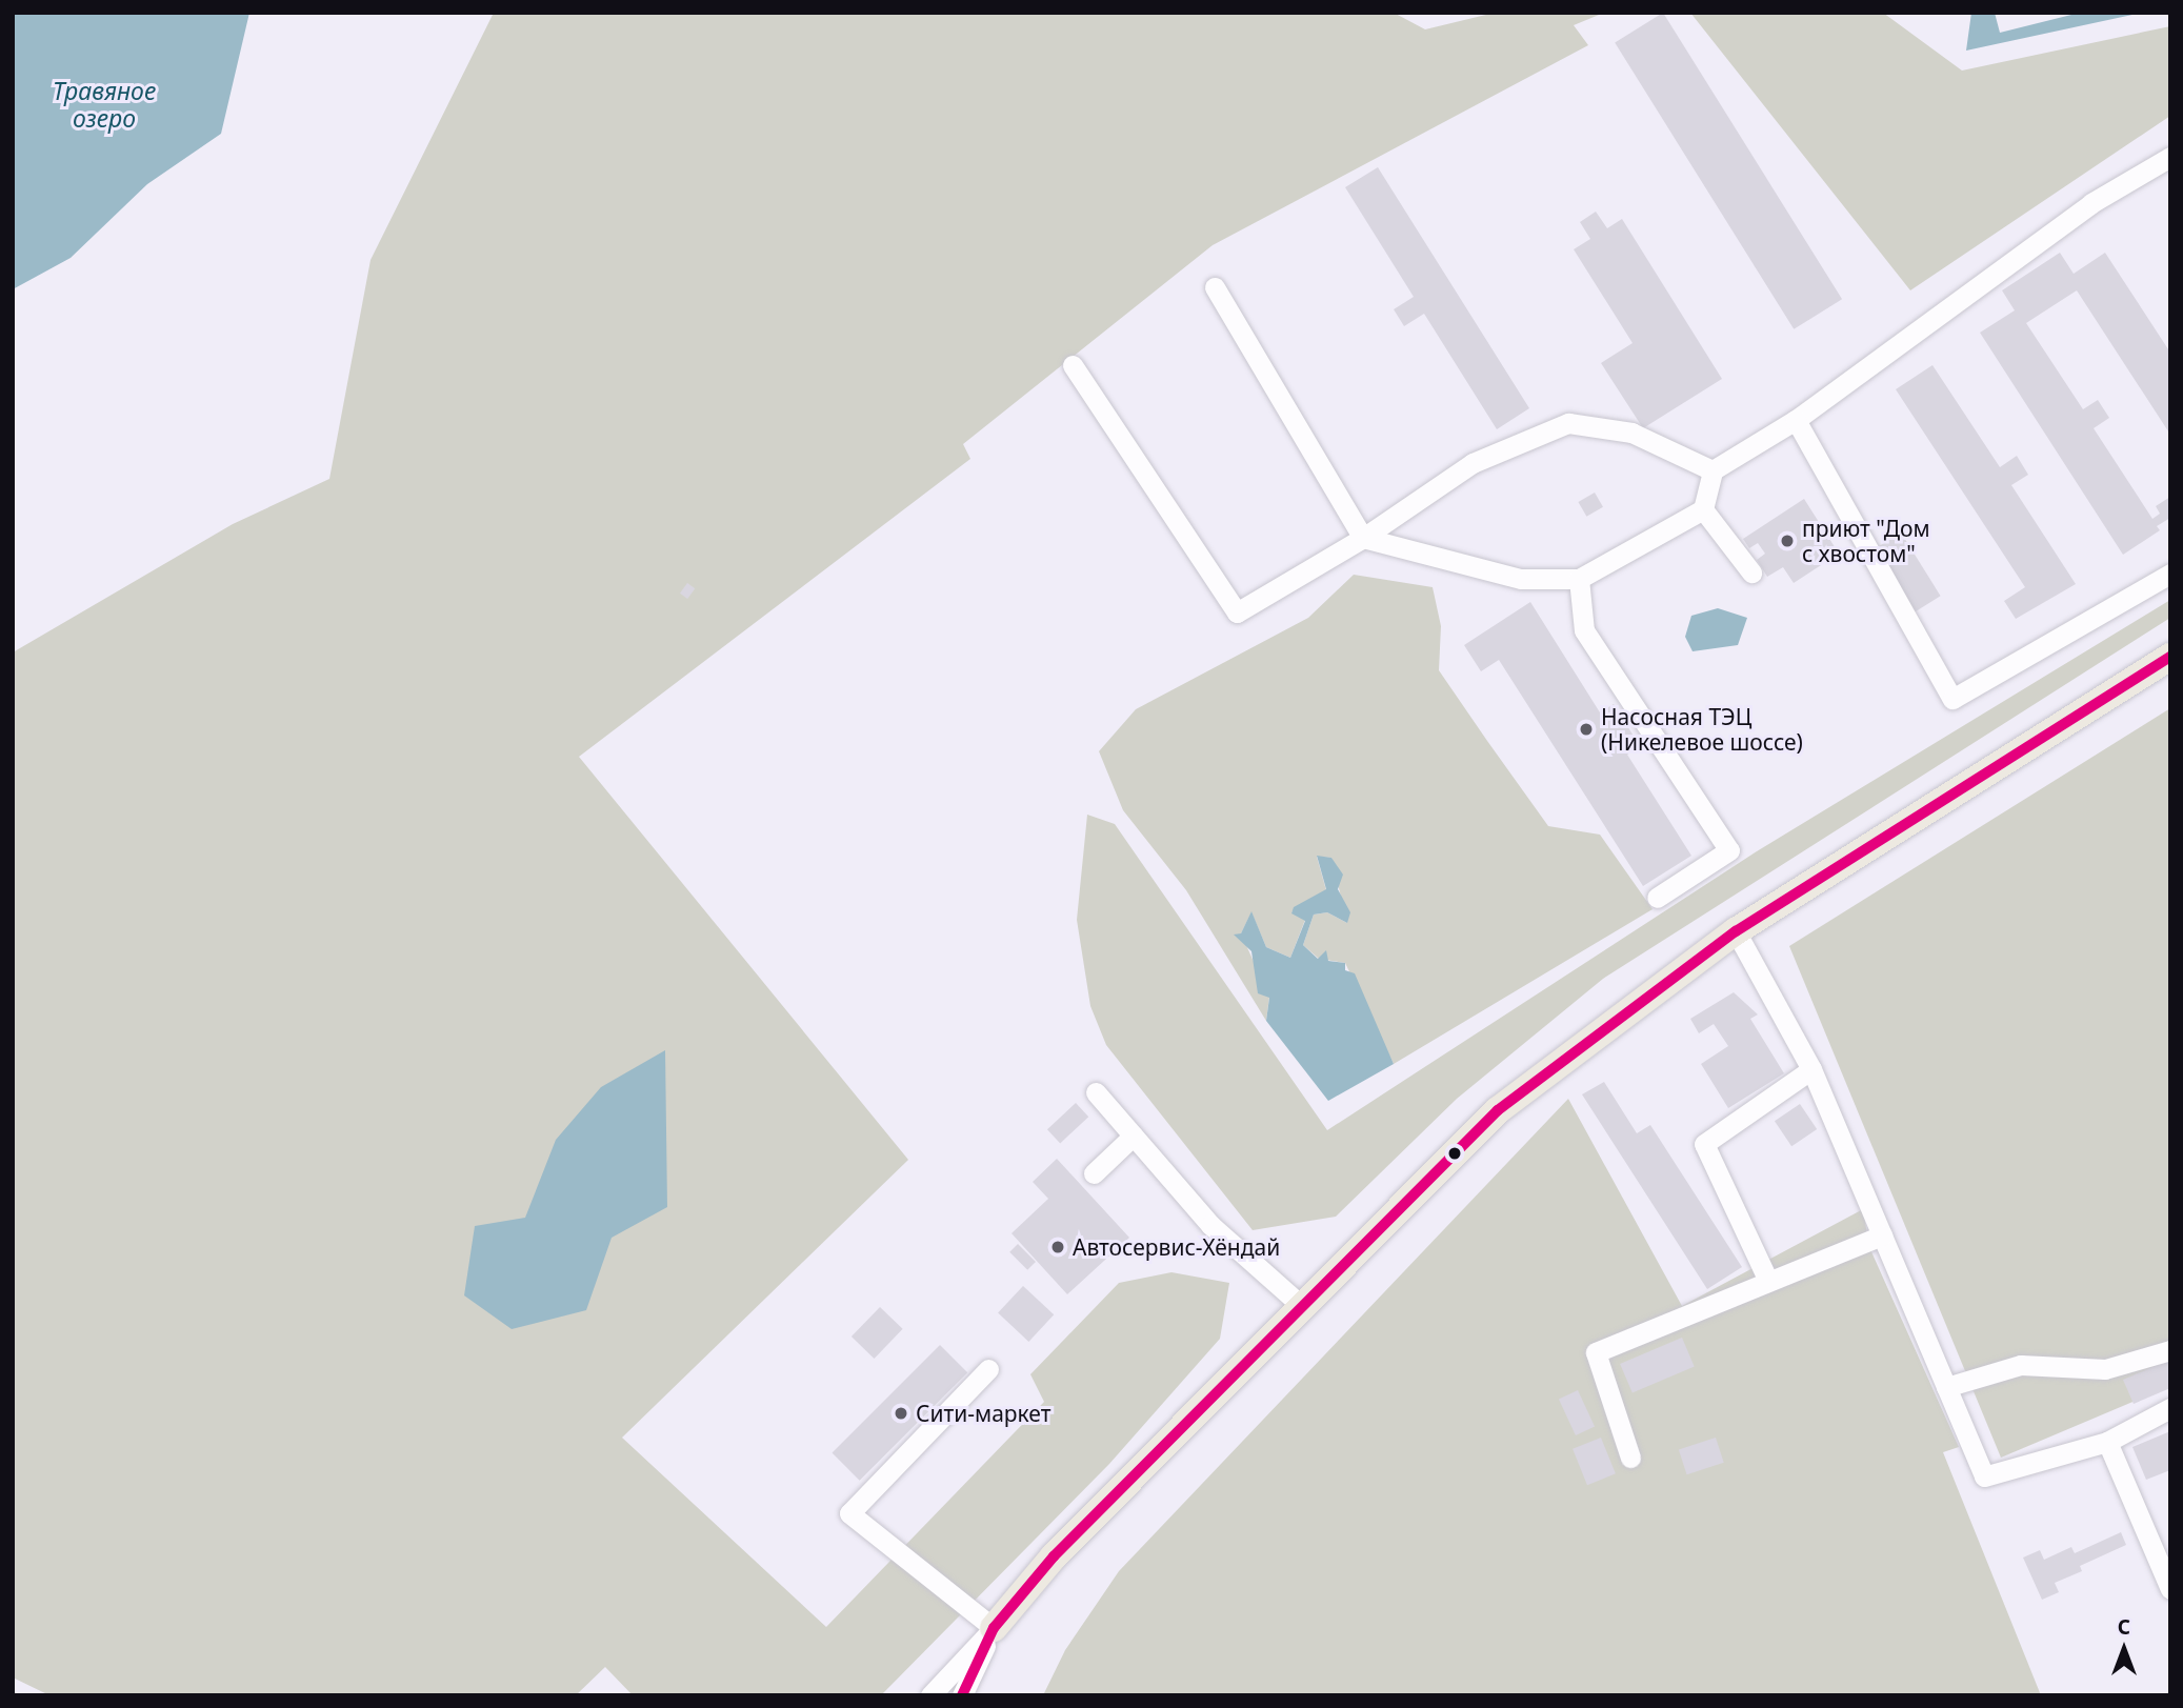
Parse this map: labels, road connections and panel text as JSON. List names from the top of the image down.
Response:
{
  "water": ["Травяное озеро"],
  "places": [
    "приют \"Дом с хвостом\"",
    "Насосная ТЭЦ (Никелевое шоссе)",
    "Автосервис-Хёндай",
    "Сити-маркет"
  ],
  "north": "top"
}
